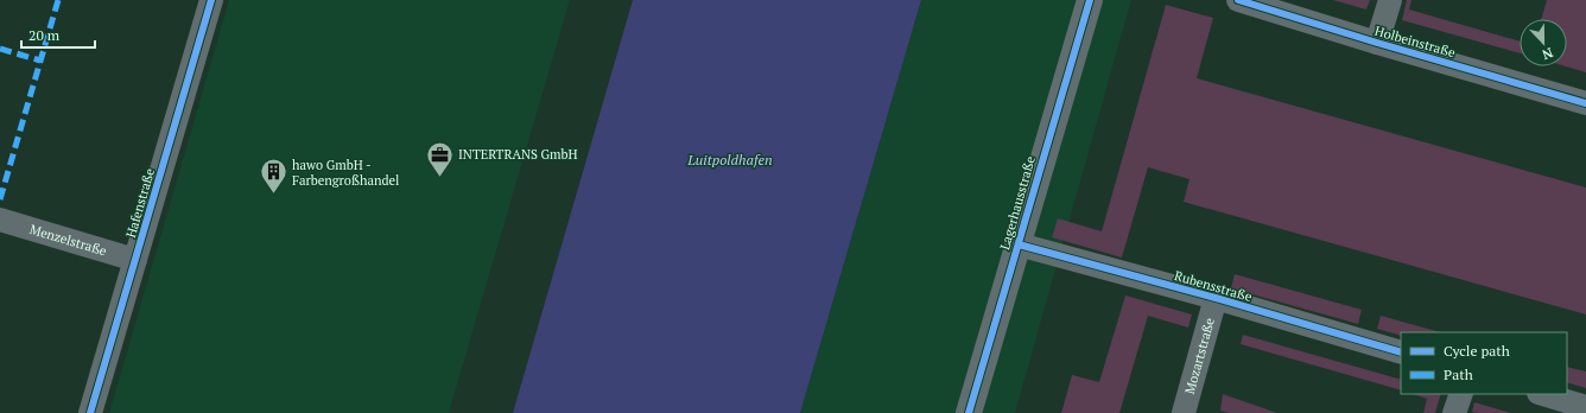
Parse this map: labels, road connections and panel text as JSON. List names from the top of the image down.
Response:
{
  "streets": {
    "street": [
      "Holbeinstraße",
      "Hafenstraße",
      "Lagerhausstraße",
      "Menzelstraße",
      "Rubensstraße",
      "Mozartstraße"
    ]
  },
  "crossings": [
    ["Hafenstraße", "Menzelstraße"],
    ["Lagerhausstraße", "Rubensstraße"],
    ["Rubensstraße", "Mozartstraße"]
  ],
  "water": ["Luitpoldhafen"],
  "places": {
    "office": ["INTERTRANS GmbH"],
    "building": ["hawo GmbH - Farbengroßhandel"]
  },
  "legend": ["Cycle path", "Path"],
  "scale_bar": "20 m",
  "north": "bottom"
}
